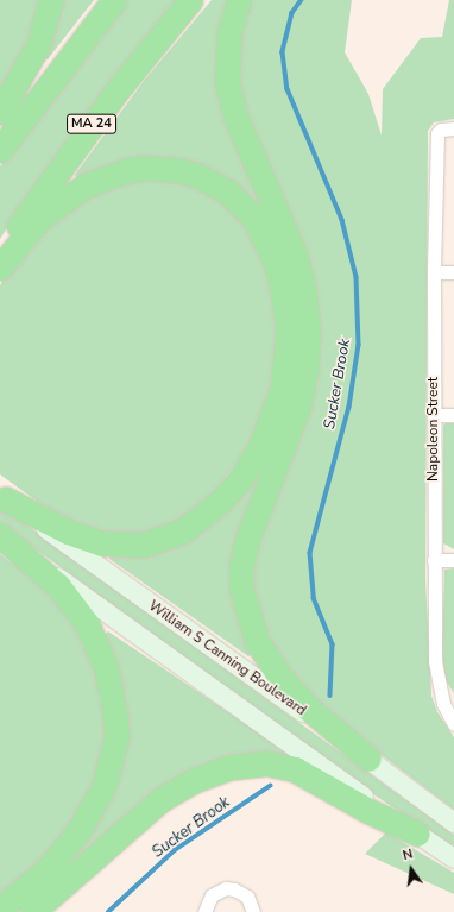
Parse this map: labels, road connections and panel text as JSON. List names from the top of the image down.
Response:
{
  "streets": {
    "highway": ["MA 24"],
    "main road": ["William S Canning Boulevard"],
    "street": ["Napoleon Street"]
  },
  "water": ["Sucker Brook"],
  "north": "top"
}
